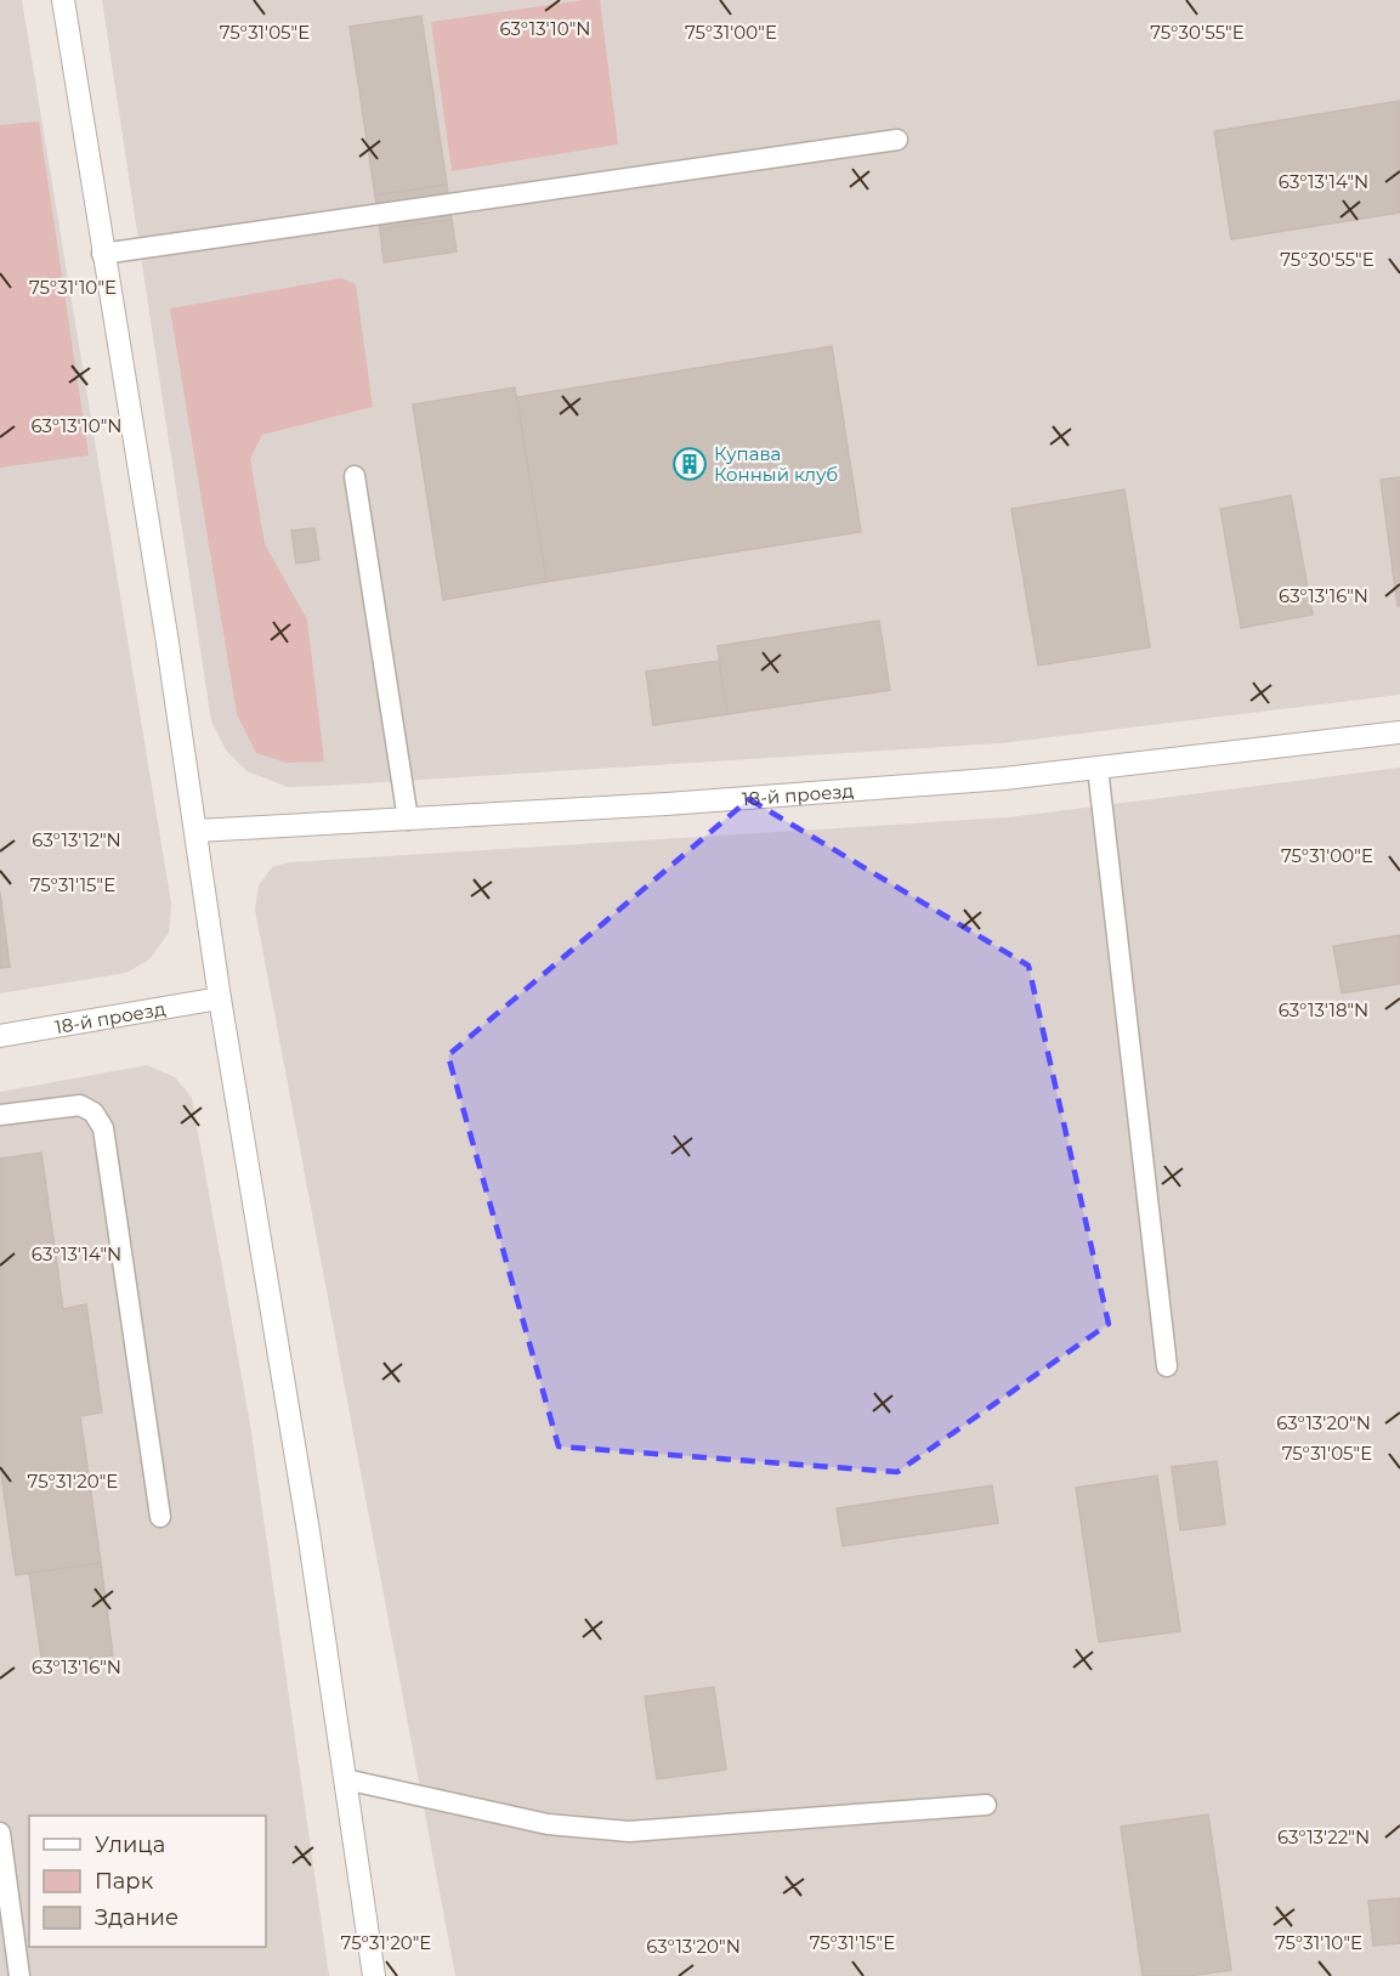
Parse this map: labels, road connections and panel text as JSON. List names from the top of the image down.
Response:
{
  "streets": {
    "street": ["18-й проезд"]
  },
  "places": {
    "building": ["Купава Конный клуб"]
  },
  "legend": ["Улица", "Парк", "Здание"],
  "coordinates": [
    "63°13'10\"N",
    "75°31'05\"E",
    "75°31'00\"E",
    "75°30'55\"E",
    "63°13'14\"N",
    "75°31'10\"E",
    "63°13'16\"N",
    "63°13'12\"N",
    "75°31'15\"E",
    "63°13'18\"N",
    "63°13'20\"N",
    "75°31'20\"E",
    "63°13'22\"N"
  ]
}
